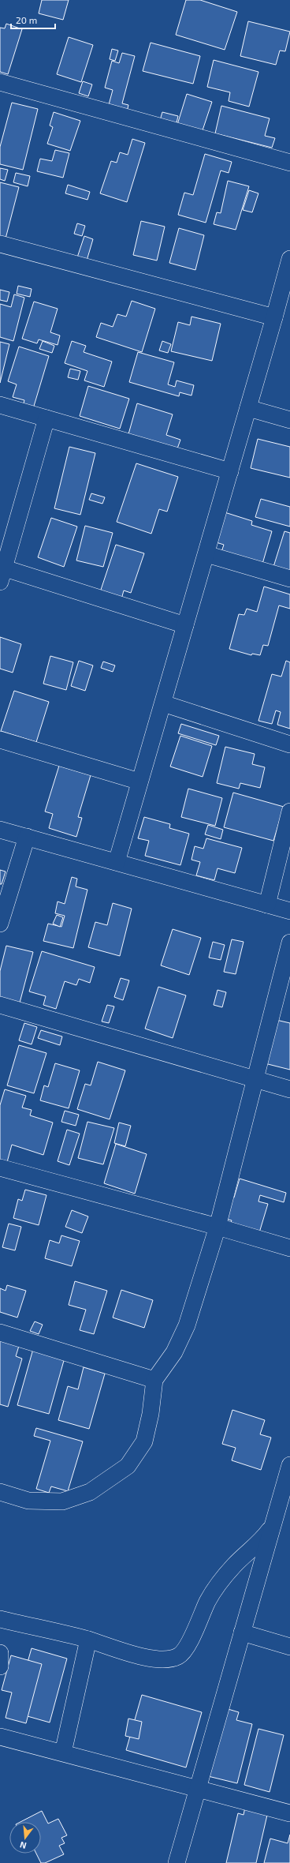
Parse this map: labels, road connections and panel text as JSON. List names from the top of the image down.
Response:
{
  "scale_bar": "20 m",
  "north": "bottom"
}
